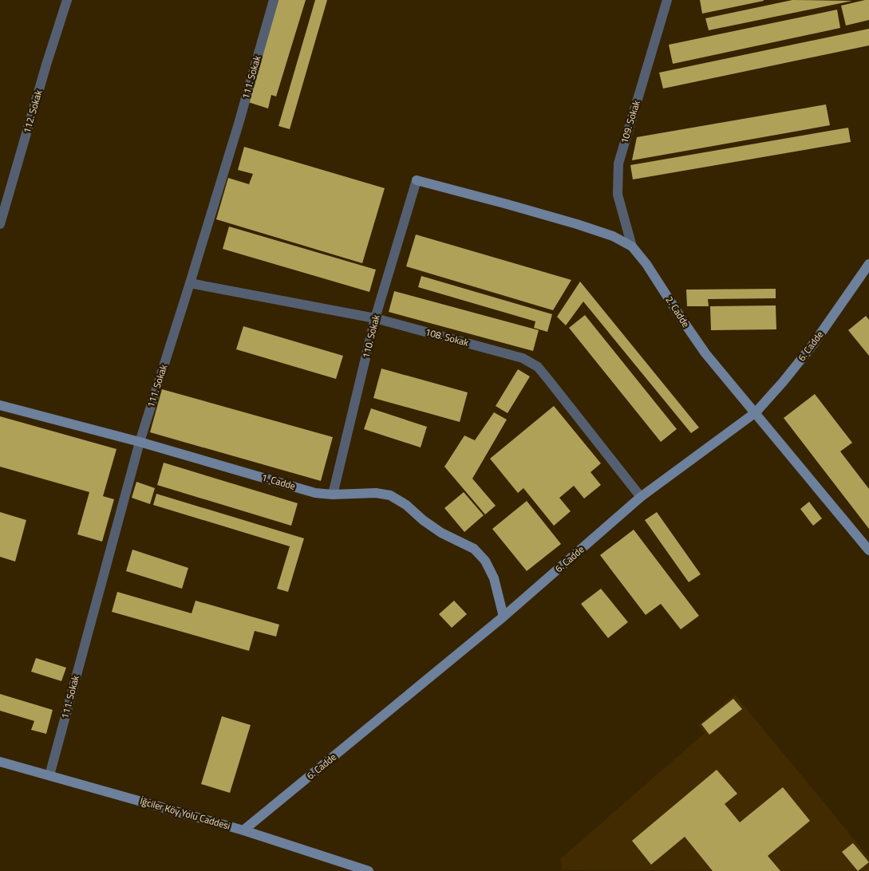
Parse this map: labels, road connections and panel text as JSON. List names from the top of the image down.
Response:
{
  "streets": {
    "street": [
      "111. Sokak",
      "112. Sokak",
      "109. Sokak",
      "2. Cadde",
      "110. Sokak",
      "108. Sokak",
      "6. Cadde",
      "1. Cadde",
      "İğciler Köy Yolu Caddesi"
    ]
  },
  "crossings": [
    ["111. Sokak", "108. Sokak"],
    ["111. Sokak", "1. Cadde"],
    ["111. Sokak", "İğciler Köy Yolu Caddesi"],
    ["109. Sokak", "2. Cadde"],
    ["2. Cadde", "110. Sokak"],
    ["2. Cadde", "6. Cadde"],
    ["110. Sokak", "108. Sokak"],
    ["110. Sokak", "1. Cadde"],
    ["108. Sokak", "6. Cadde"],
    ["6. Cadde", "1. Cadde"],
    ["6. Cadde", "İğciler Köy Yolu Caddesi"]
  ]
}
